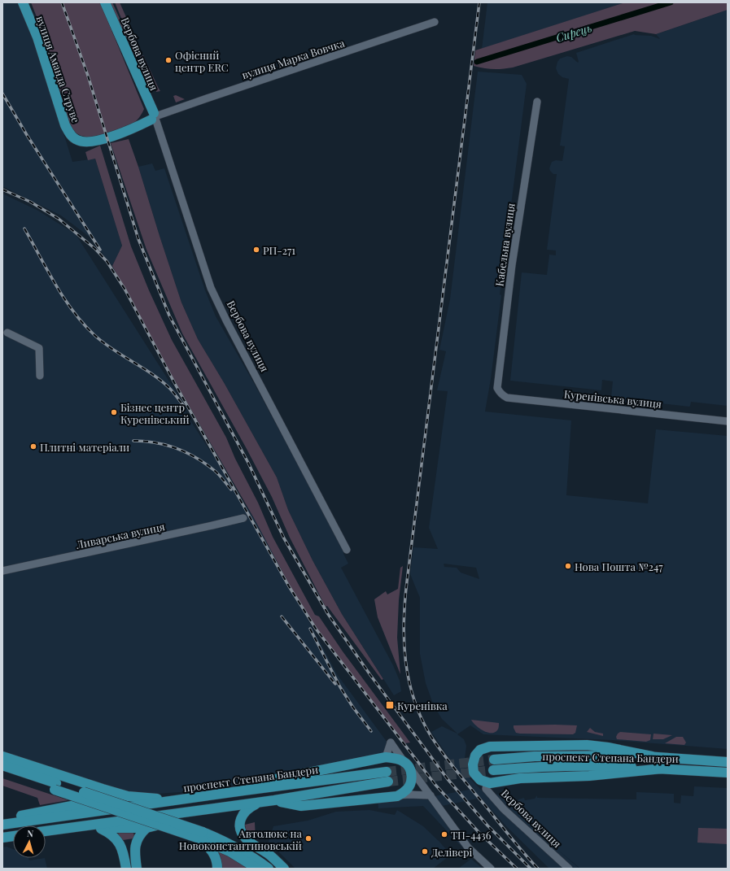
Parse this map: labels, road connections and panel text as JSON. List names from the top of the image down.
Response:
{
  "streets": {
    "main road": ["Вербова вулиця", "вулиця Аманда Струве", "проспект Степана Бандери"],
    "street": [
      "вулиця Марка Вовчка",
      "Кабельна вулиця",
      "Куренівська вулиця",
      "Ливарська вулиця"
    ]
  },
  "crossings": [
    ["Вербова вулиця", "вулиця Марка Вовчка"],
    ["Вербова вулиця", "вулиця Аманда Струве"],
    ["вулиця Марка Вовчка", "вулиця Аманда Струве"],
    ["Кабельна вулиця", "Куренівська вулиця"]
  ],
  "water": ["Сирець"],
  "places": {
    "other": [
      "Офісний центр ERC",
      "РП-271",
      "Бізнес центр Куренівський",
      "Плитні матеріали",
      "Нова Пошта №247",
      "ТП-4436",
      "Автолюкс на Новоконстантиновській",
      "Делівері"
    ],
    "transit": ["Куренівка"]
  },
  "north": "top"
}
